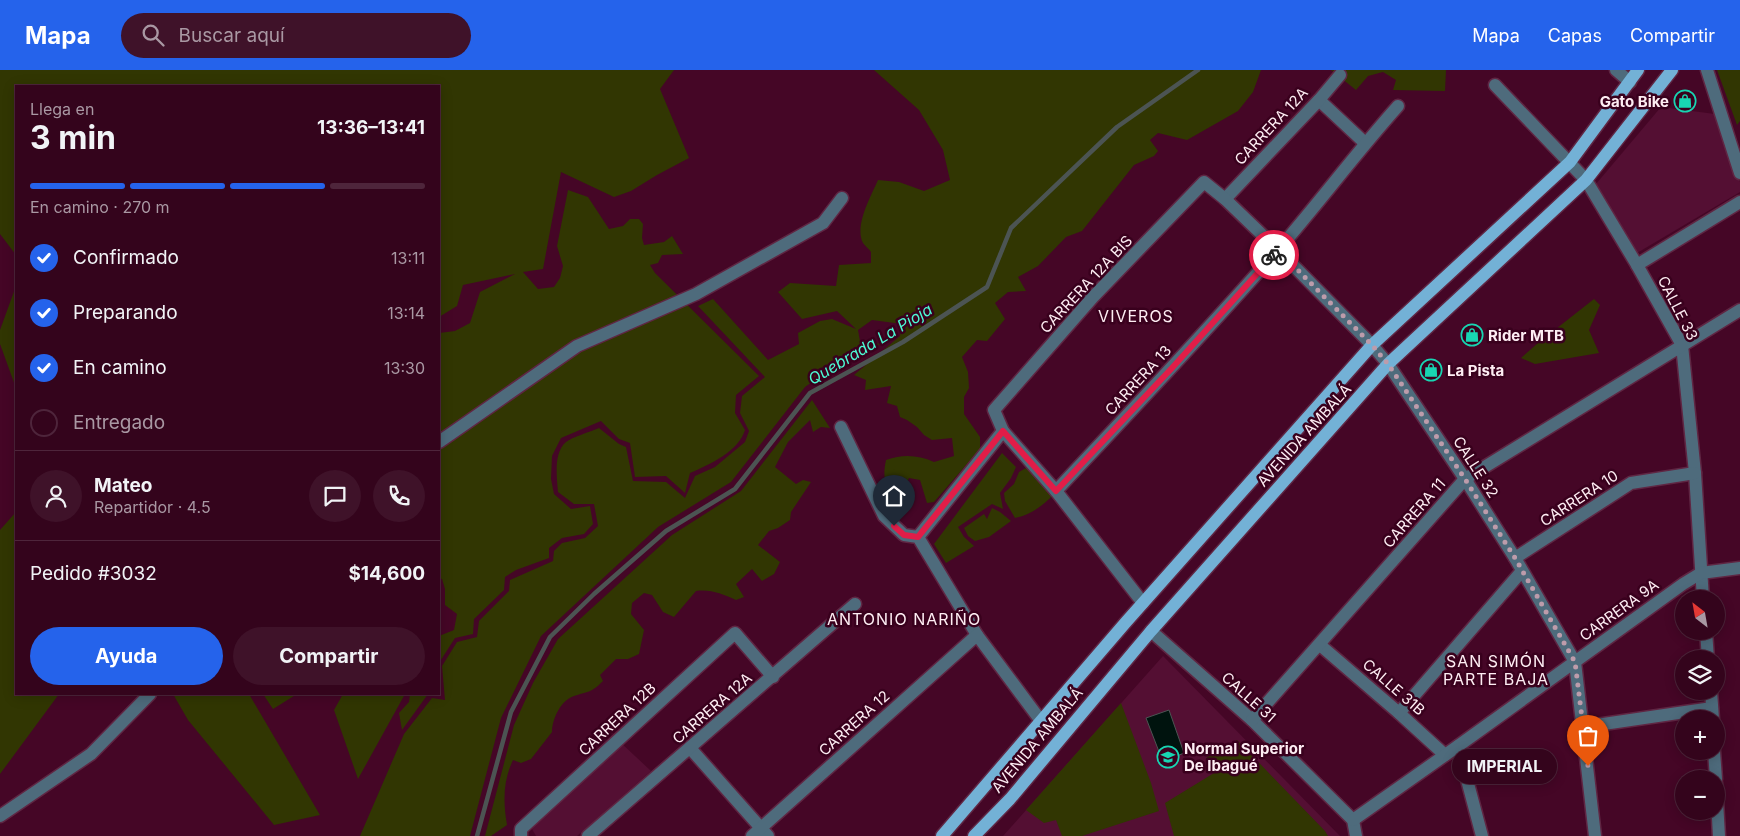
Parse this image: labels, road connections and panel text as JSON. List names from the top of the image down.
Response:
{
  "streets": {
    "main road": ["AVENIDA AMBALÁ"],
    "street": [
      "CARRERA 12A",
      "CARRERA 12A BIS",
      "CALLE 33",
      "CARRERA 13",
      "CALLE 32",
      "CARRERA 10",
      "CARRERA 11",
      "CARRERA 9A",
      "CALLE 31B",
      "CALLE 31",
      "CARRERA 12B",
      "CARRERA 12"
    ]
  },
  "crossings": [
    ["CARRERA 12A", "CALLE 32"],
    ["CARRERA 12A", "CARRERA 12B"],
    ["CARRERA 12A BIS", "CALLE 32"],
    ["CALLE 33", "AVENIDA AMBALÁ"],
    ["CALLE 33", "CARRERA 10"],
    ["CALLE 33", "CARRERA 11"],
    ["CALLE 33", "CARRERA 9A"],
    ["CARRERA 13", "CALLE 32"],
    ["AVENIDA AMBALÁ", "CALLE 32"],
    ["AVENIDA AMBALÁ", "CALLE 31"],
    ["CALLE 32", "CARRERA 10"],
    ["CALLE 32", "CARRERA 11"],
    ["CALLE 32", "CARRERA 9A"],
    ["CARRERA 11", "CALLE 31B"],
    ["CARRERA 11", "CALLE 31"],
    ["CARRERA 9A", "CALLE 31B"],
    ["CARRERA 9A", "CALLE 31"]
  ],
  "districts": ["VIVEROS", "ANTONIO NARIÑO", "SAN SIMÓN PARTE BAJA"],
  "water": ["Quebrada La Pioja"],
  "places": {
    "shop": ["Gato Bike", "Rider MTB", "La Pista"],
    "school or university": ["Normal Superior De Ibagué"],
    "other": ["IMPERIAL"]
  },
  "north": "top left",
  "page": {
    "header": "Mapa",
    "search": "Buscar aquí",
    "nav": ["Mapa", "Capas", "Compartir"],
    "heading": ["3 min", "Llega en", "13:36–13:41"],
    "panel": [
      "Mateo",
      "Repartidor · 4.5",
      "Pedido #3032",
      "$14,600"
    ],
    "bar": "En camino · 270 m",
    "list": [
      ["Confirmado", "13:11"],
      ["Preparando", "13:14"],
      ["En camino", "13:30"],
      "Entregado"
    ],
    "map_buttons": ["+", "−"],
    "buttons": ["Ayuda", "Compartir"],
    "bubble": "IMPERIAL"
  }
}
